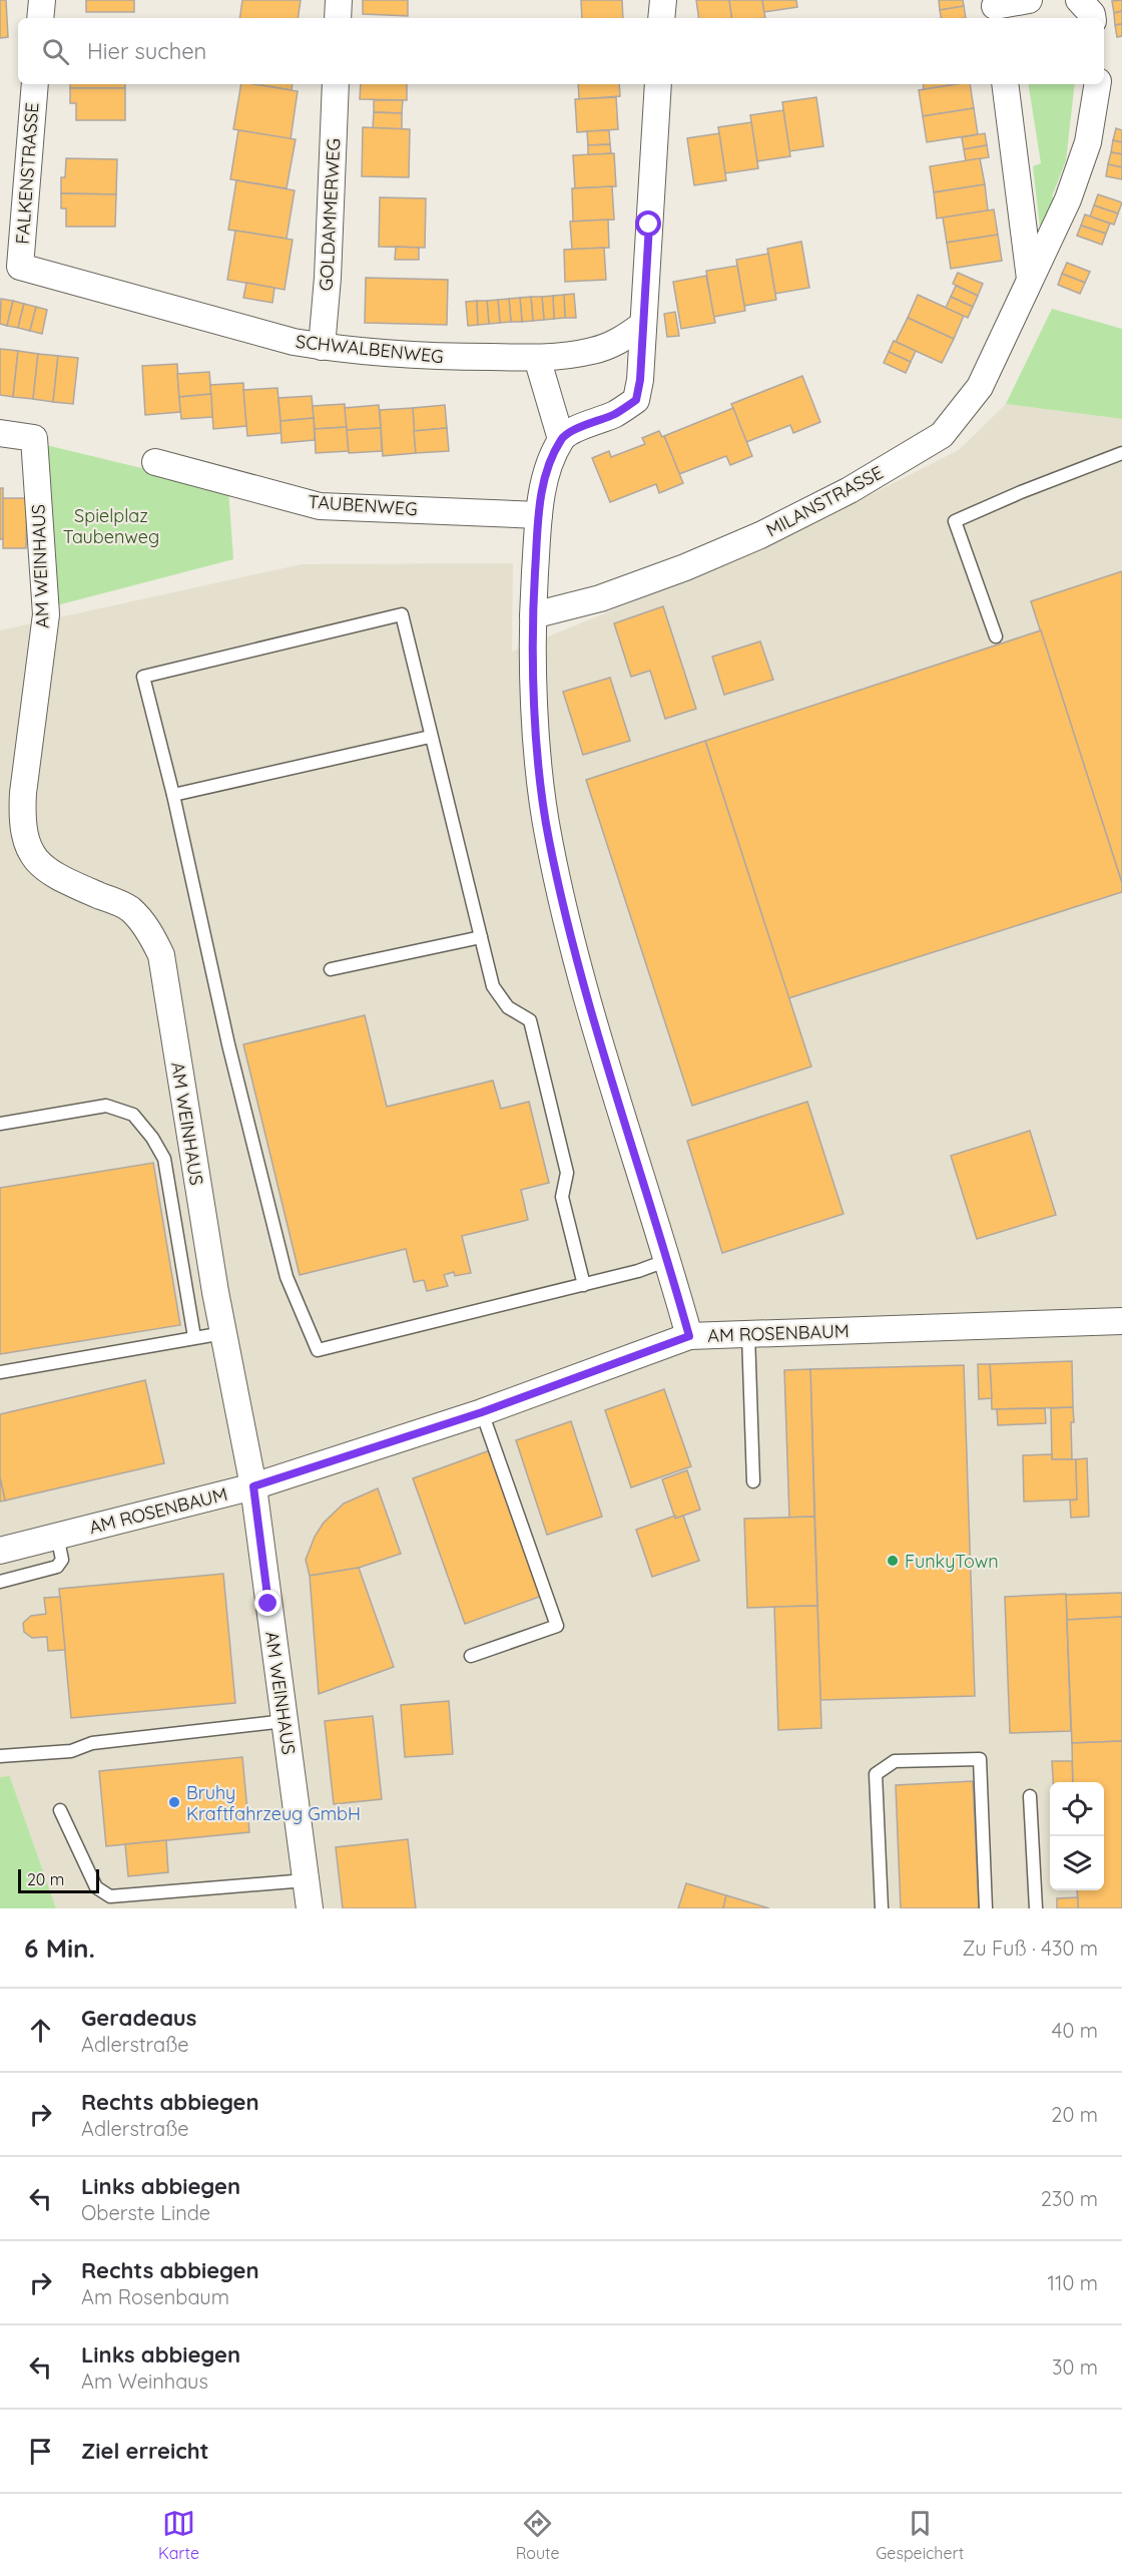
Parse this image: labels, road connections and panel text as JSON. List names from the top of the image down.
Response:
{
  "streets": {
    "street": [
      "FALKENSTRASSE",
      "GOLDAMMERWEG",
      "SCHWALBENWEG",
      "MILANSTRASSE",
      "TAUBENWEG",
      "AM WEINHAUS",
      "AM ROSENBAUM"
    ]
  },
  "crossings": [
    ["FALKENSTRASSE", "SCHWALBENWEG"],
    ["GOLDAMMERWEG", "SCHWALBENWEG"],
    ["AM WEINHAUS", "AM ROSENBAUM"]
  ],
  "parks": ["Spielplaz Taubenweg"],
  "places": ["FunkyTown", "Bruhy Kraftfahrzeug GmbH"],
  "scale_bar": "20 m",
  "page": {
    "search": "Hier suchen",
    "scale": "20 m",
    "heading": ["6 Min.", "Zu Fuß · 430 m"],
    "list": [
      ["Geradeaus", "Adlerstraße", "40 m"],
      ["Rechts abbiegen", "Adlerstraße", "20 m"],
      ["Links abbiegen", "Oberste Linde", "230 m"],
      ["Rechts abbiegen", "Am Rosenbaum", "110 m"],
      ["Links abbiegen", "Am Weinhaus", "30 m"],
      "Ziel erreicht"
    ],
    "nav": ["Karte", "Route", "Gespeichert"]
  }
}
